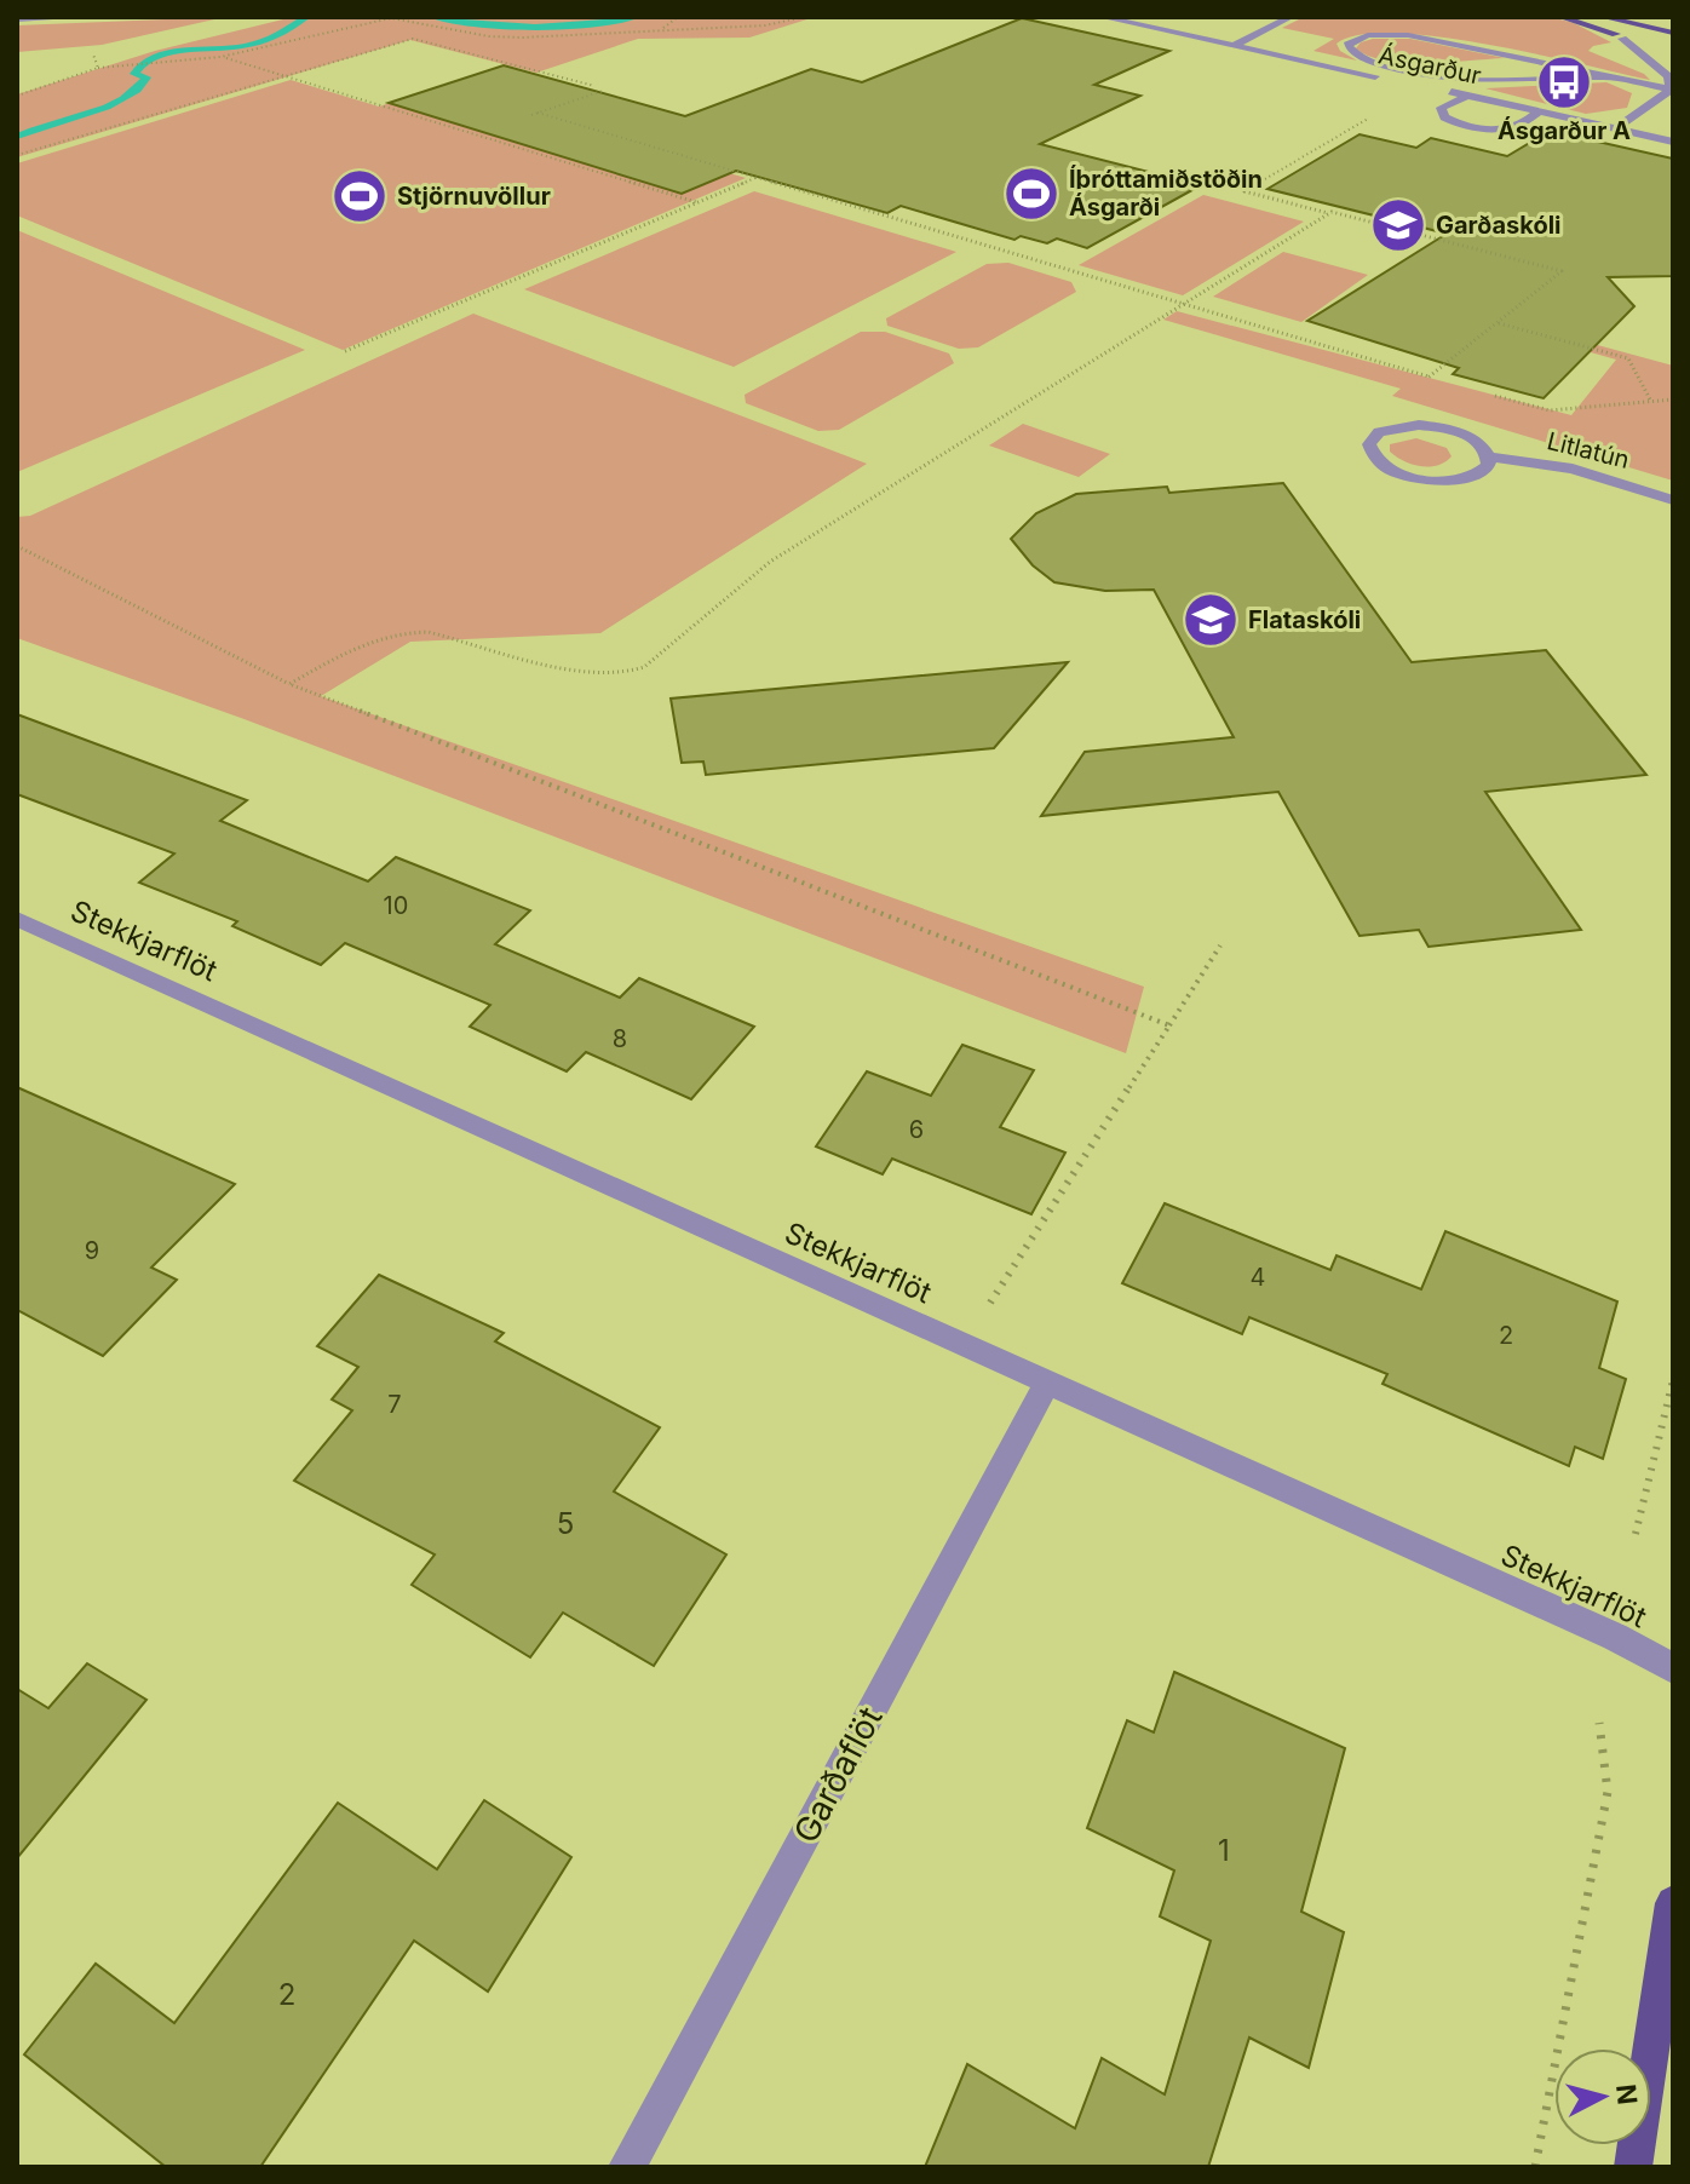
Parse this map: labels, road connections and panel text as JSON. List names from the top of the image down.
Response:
{
  "streets": {
    "street": [
      "Ásgarður",
      "Litlatún",
      "Stekkjarflöt",
      "Garðaflöt"
    ]
  },
  "crossings": [
    ["Stekkjarflöt", "Garðaflöt"]
  ],
  "places": {
    "bus stop": ["Ásgarður A"],
    "sports": ["Íþróttamiðstöðin Ásgarði", "Stjörnuvöllur"],
    "school or university": ["Garðaskóli", "Flataskóli"]
  },
  "house_numbers": [
    "10",
    "8",
    "6",
    "9",
    "4",
    "2",
    "7",
    "5",
    "1",
    "2"
  ],
  "north": "right"
}
